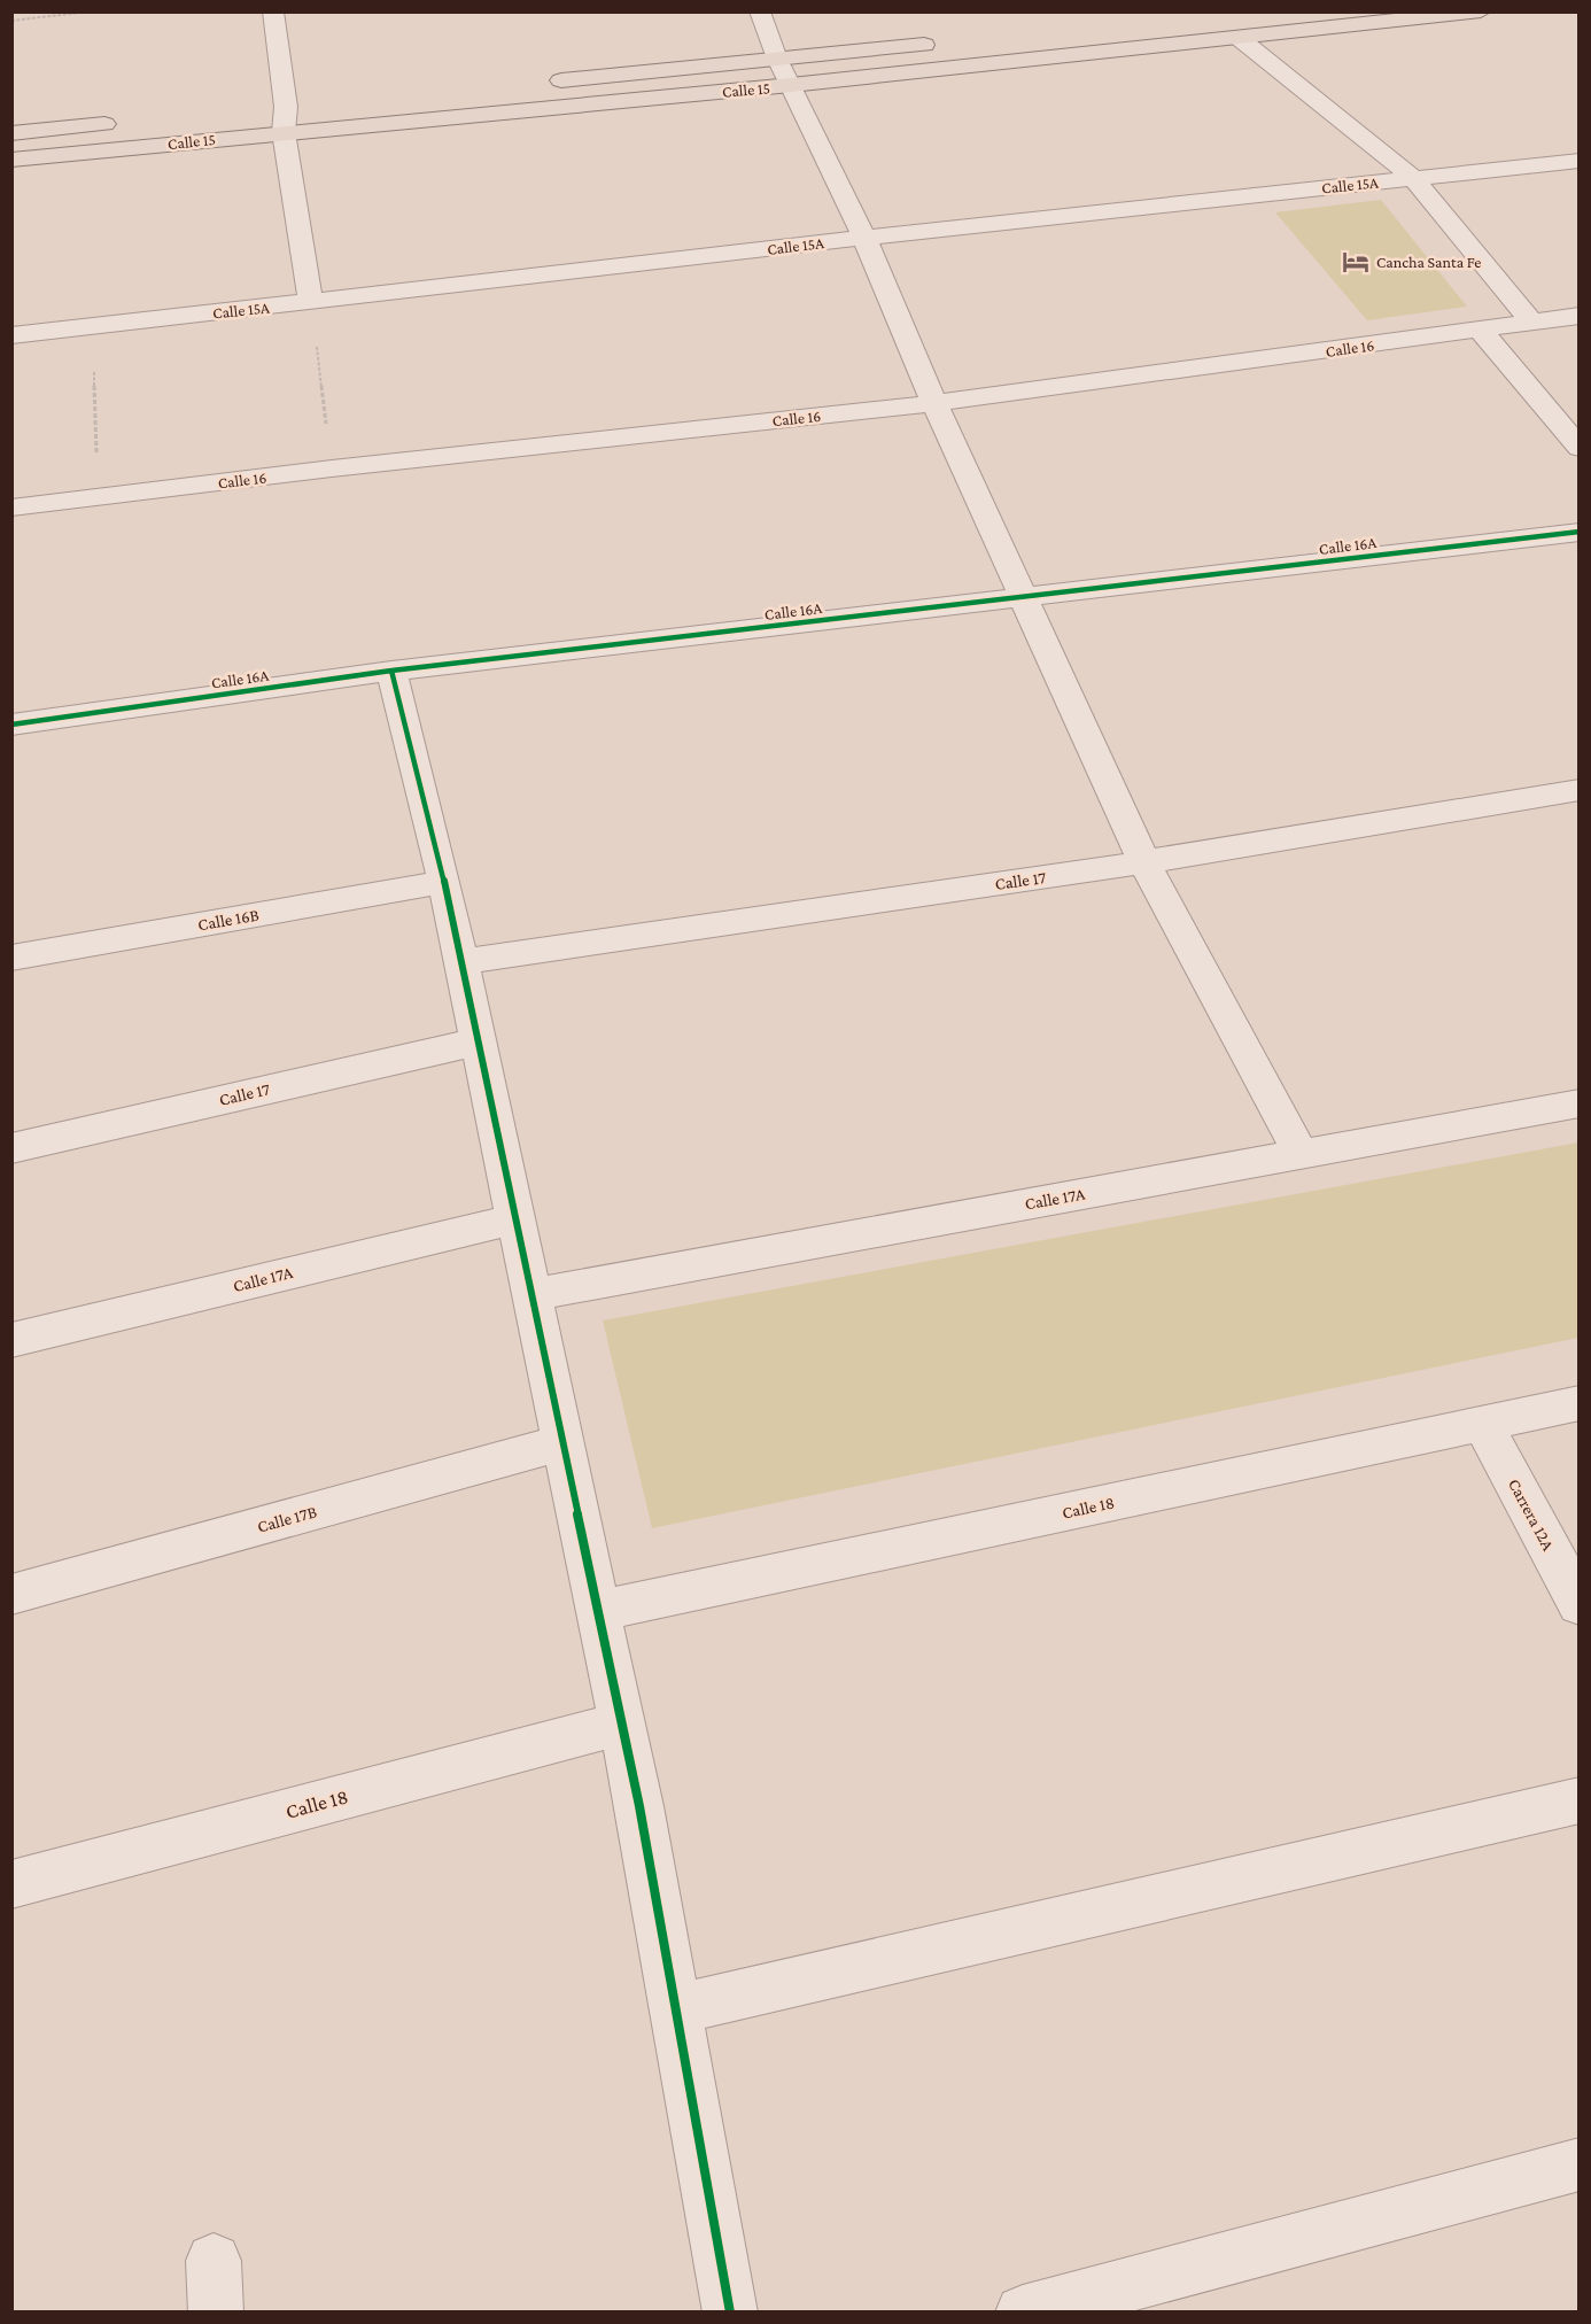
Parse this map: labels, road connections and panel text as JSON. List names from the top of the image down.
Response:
{
  "streets": {
    "main road": ["Calle 15"],
    "street": [
      "Calle 15A",
      "Calle 16",
      "Calle 16A",
      "Calle 17",
      "Calle 16B",
      "Calle 17A",
      "Calle 18",
      "Carrera 12A",
      "Calle 17B"
    ]
  },
  "crossings": [
    ["Calle 18", "Carrera 12A"]
  ],
  "places": {
    "hotel": ["Cancha Santa Fe"]
  }
}
